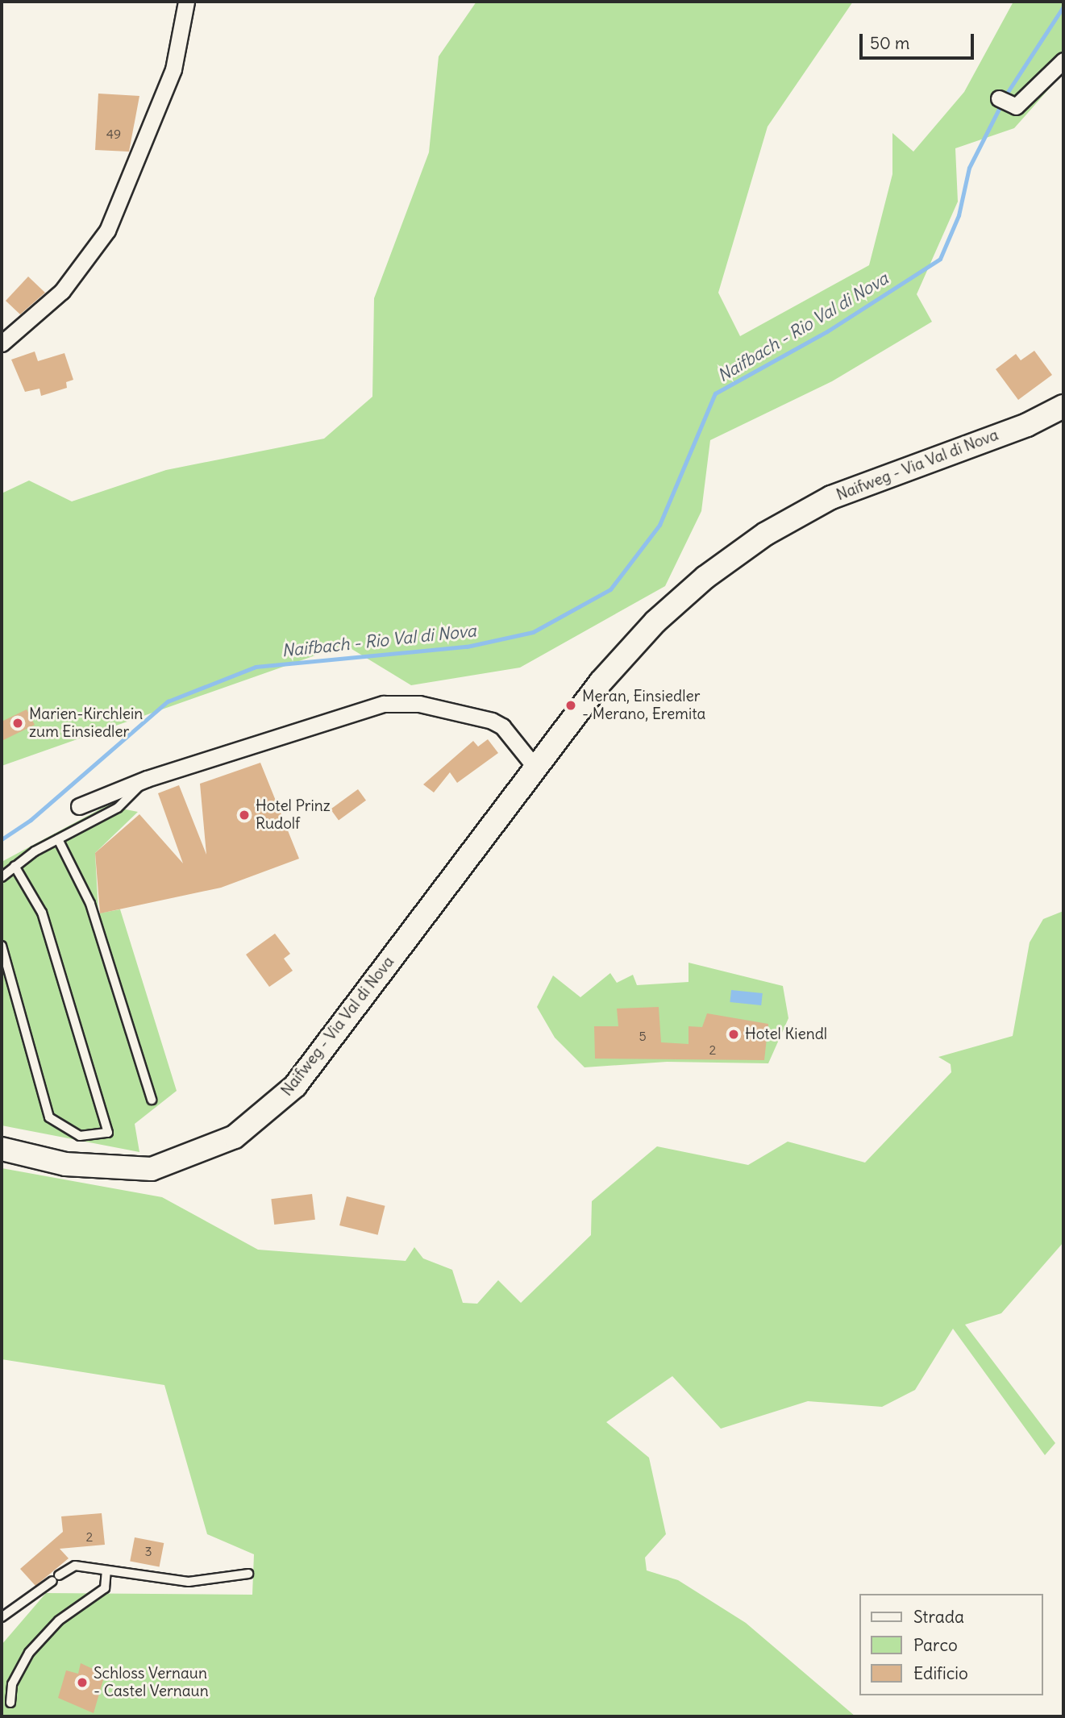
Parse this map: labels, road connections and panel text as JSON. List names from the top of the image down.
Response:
{
  "streets": {
    "main road": ["Naifweg - Via Val di Nova"]
  },
  "water": ["Naifbach - Rio Val di Nova"],
  "places": [
    "Meran, Einsiedler - Merano, Eremita",
    "Marien-Kirchlein zum Einsiedler",
    "Hotel Prinz Rudolf",
    "Hotel Kiendl",
    "Schloss Vernaun - Castel Vernaun"
  ],
  "house_numbers": [
    "49",
    "5",
    "2",
    "2",
    "3"
  ],
  "legend": ["Strada", "Parco", "Edificio"],
  "scale_bar": "50 m"
}
